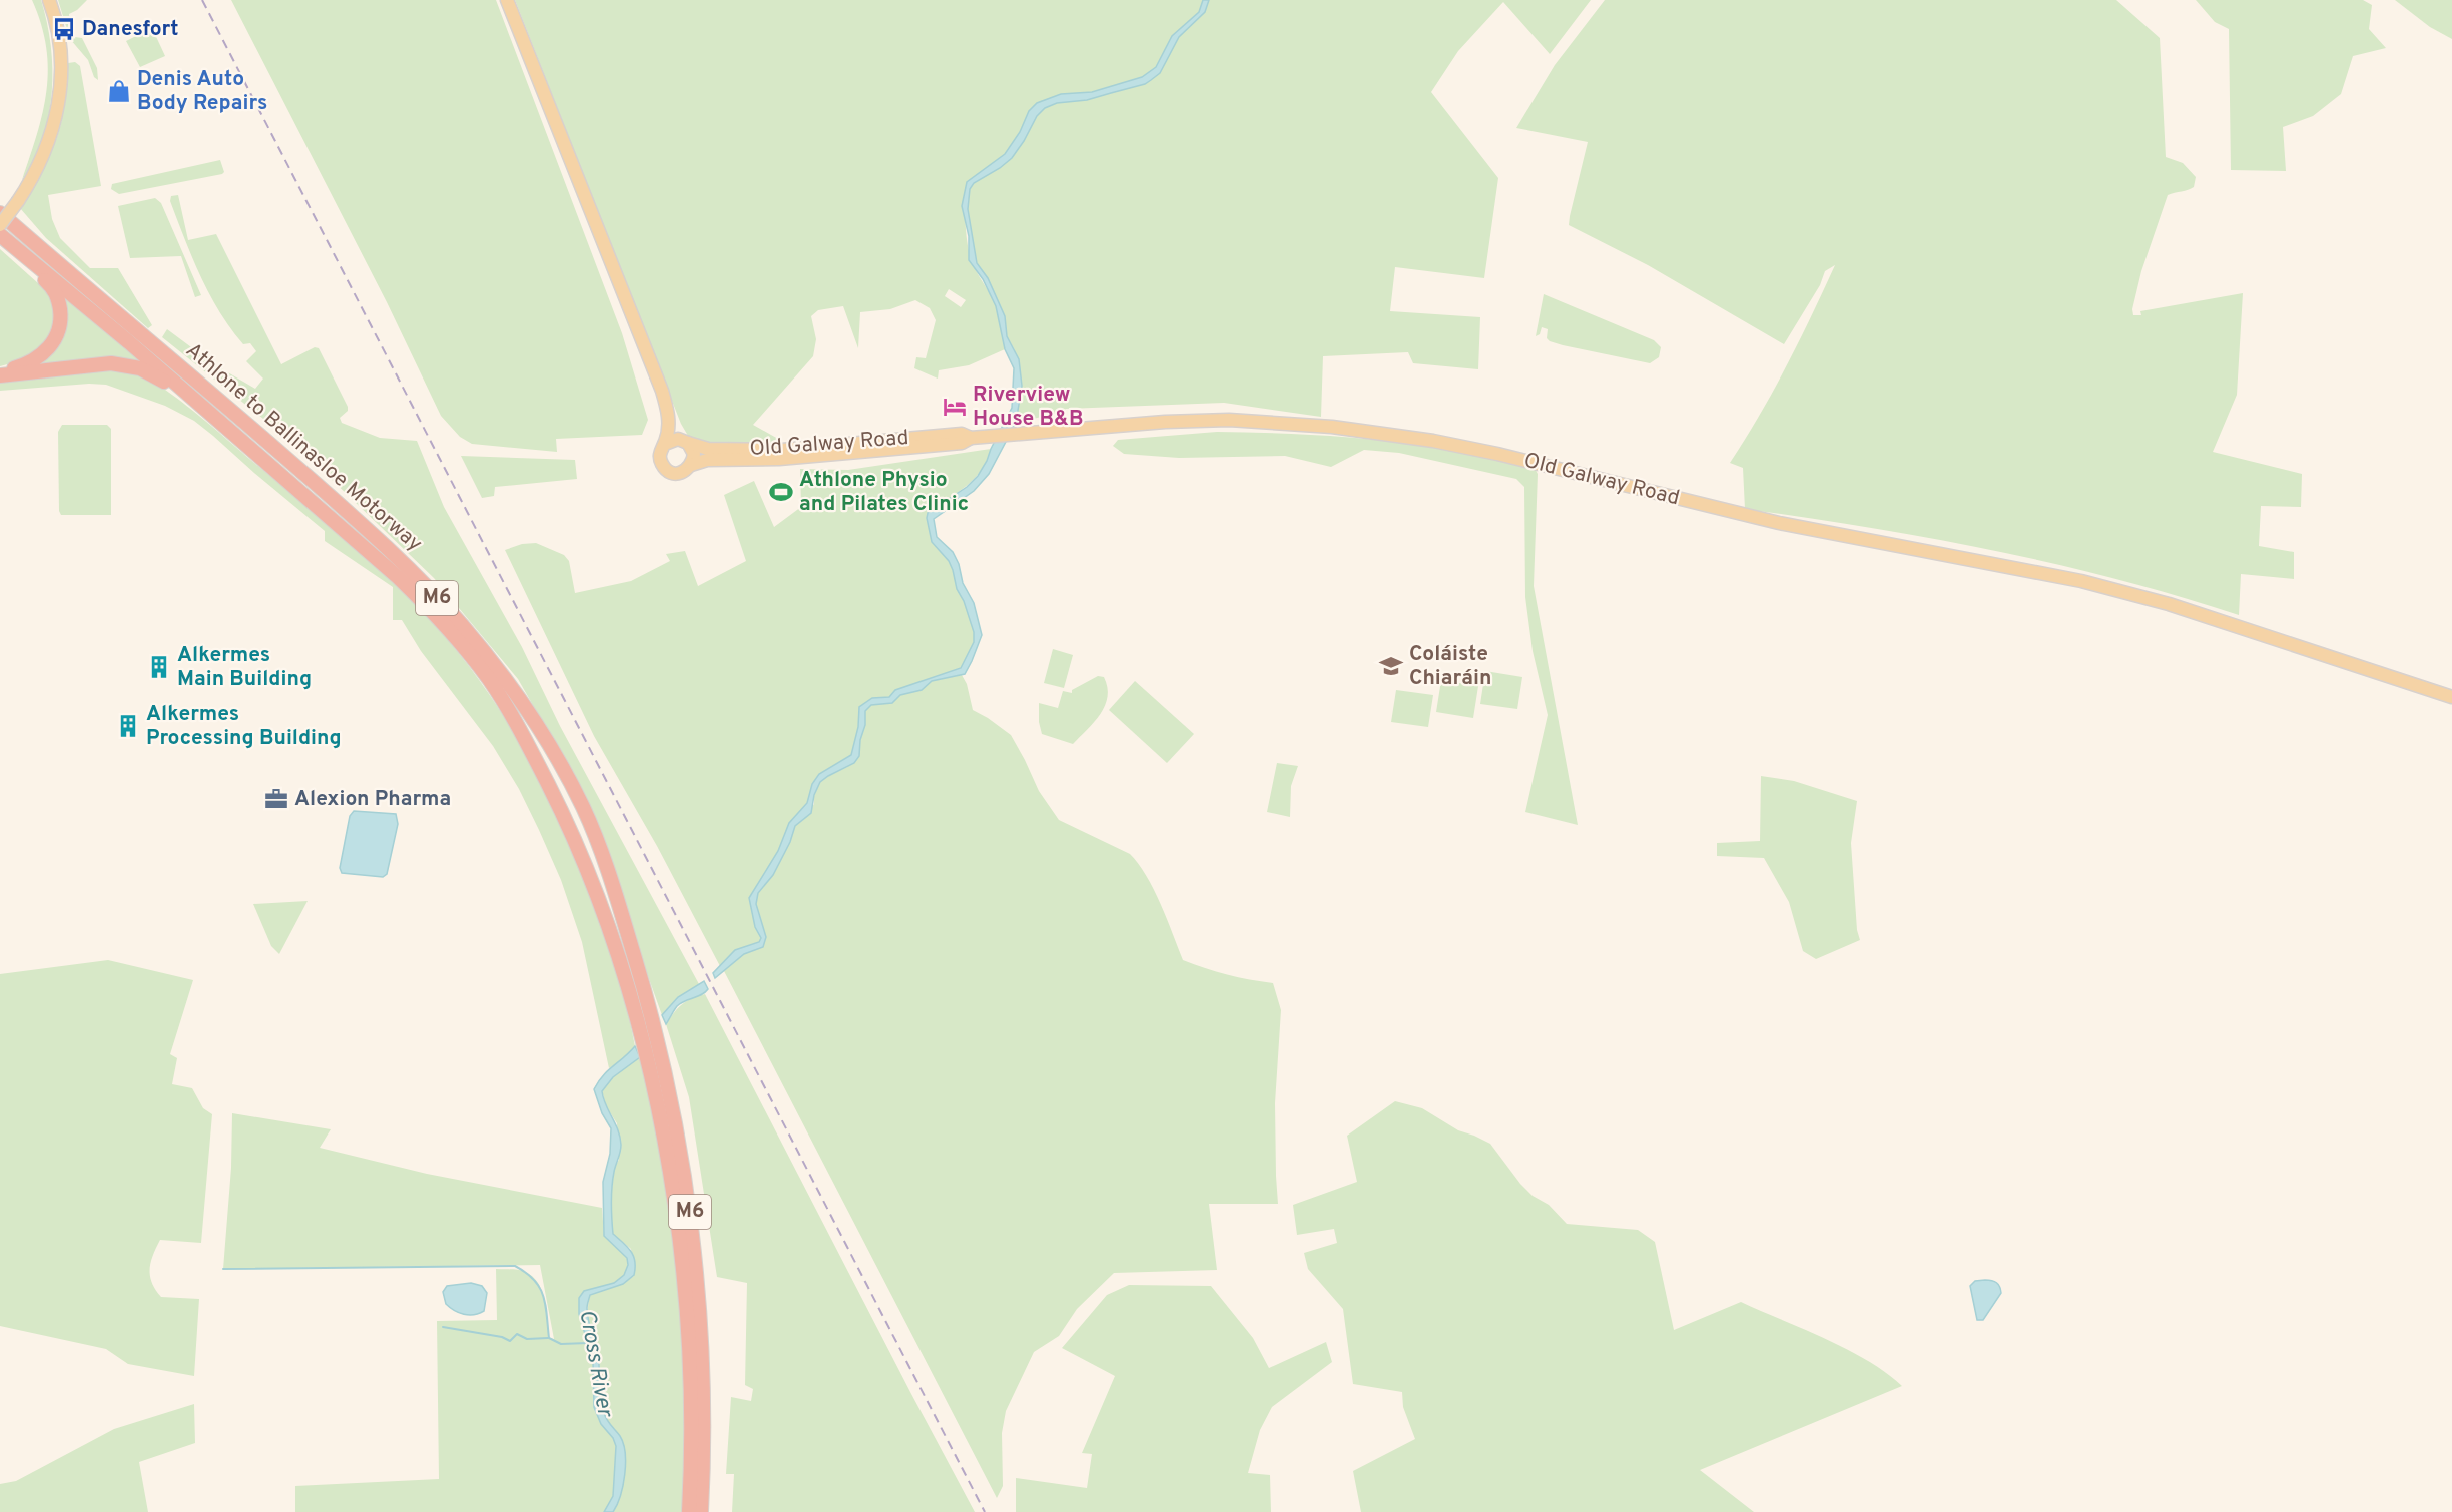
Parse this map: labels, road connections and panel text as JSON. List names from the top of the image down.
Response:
{
  "streets": {
    "highway": ["Athlone to Ballinasloe Motorway", "M6"],
    "main road": ["Old Galway Road"]
  },
  "water": ["Cross River"],
  "places": {
    "bus stop": ["Danesfort"],
    "shop": ["Denis Auto Body Repairs"],
    "hotel": ["Riverview House B&B"],
    "sports": ["Athlone Physio and Pilates Clinic"],
    "school or university": ["Coláiste Chiaráin"],
    "building": ["Alkermes Main Building", "Alkermes Processing Building"],
    "office": ["Alexion Pharma"]
  }
}
